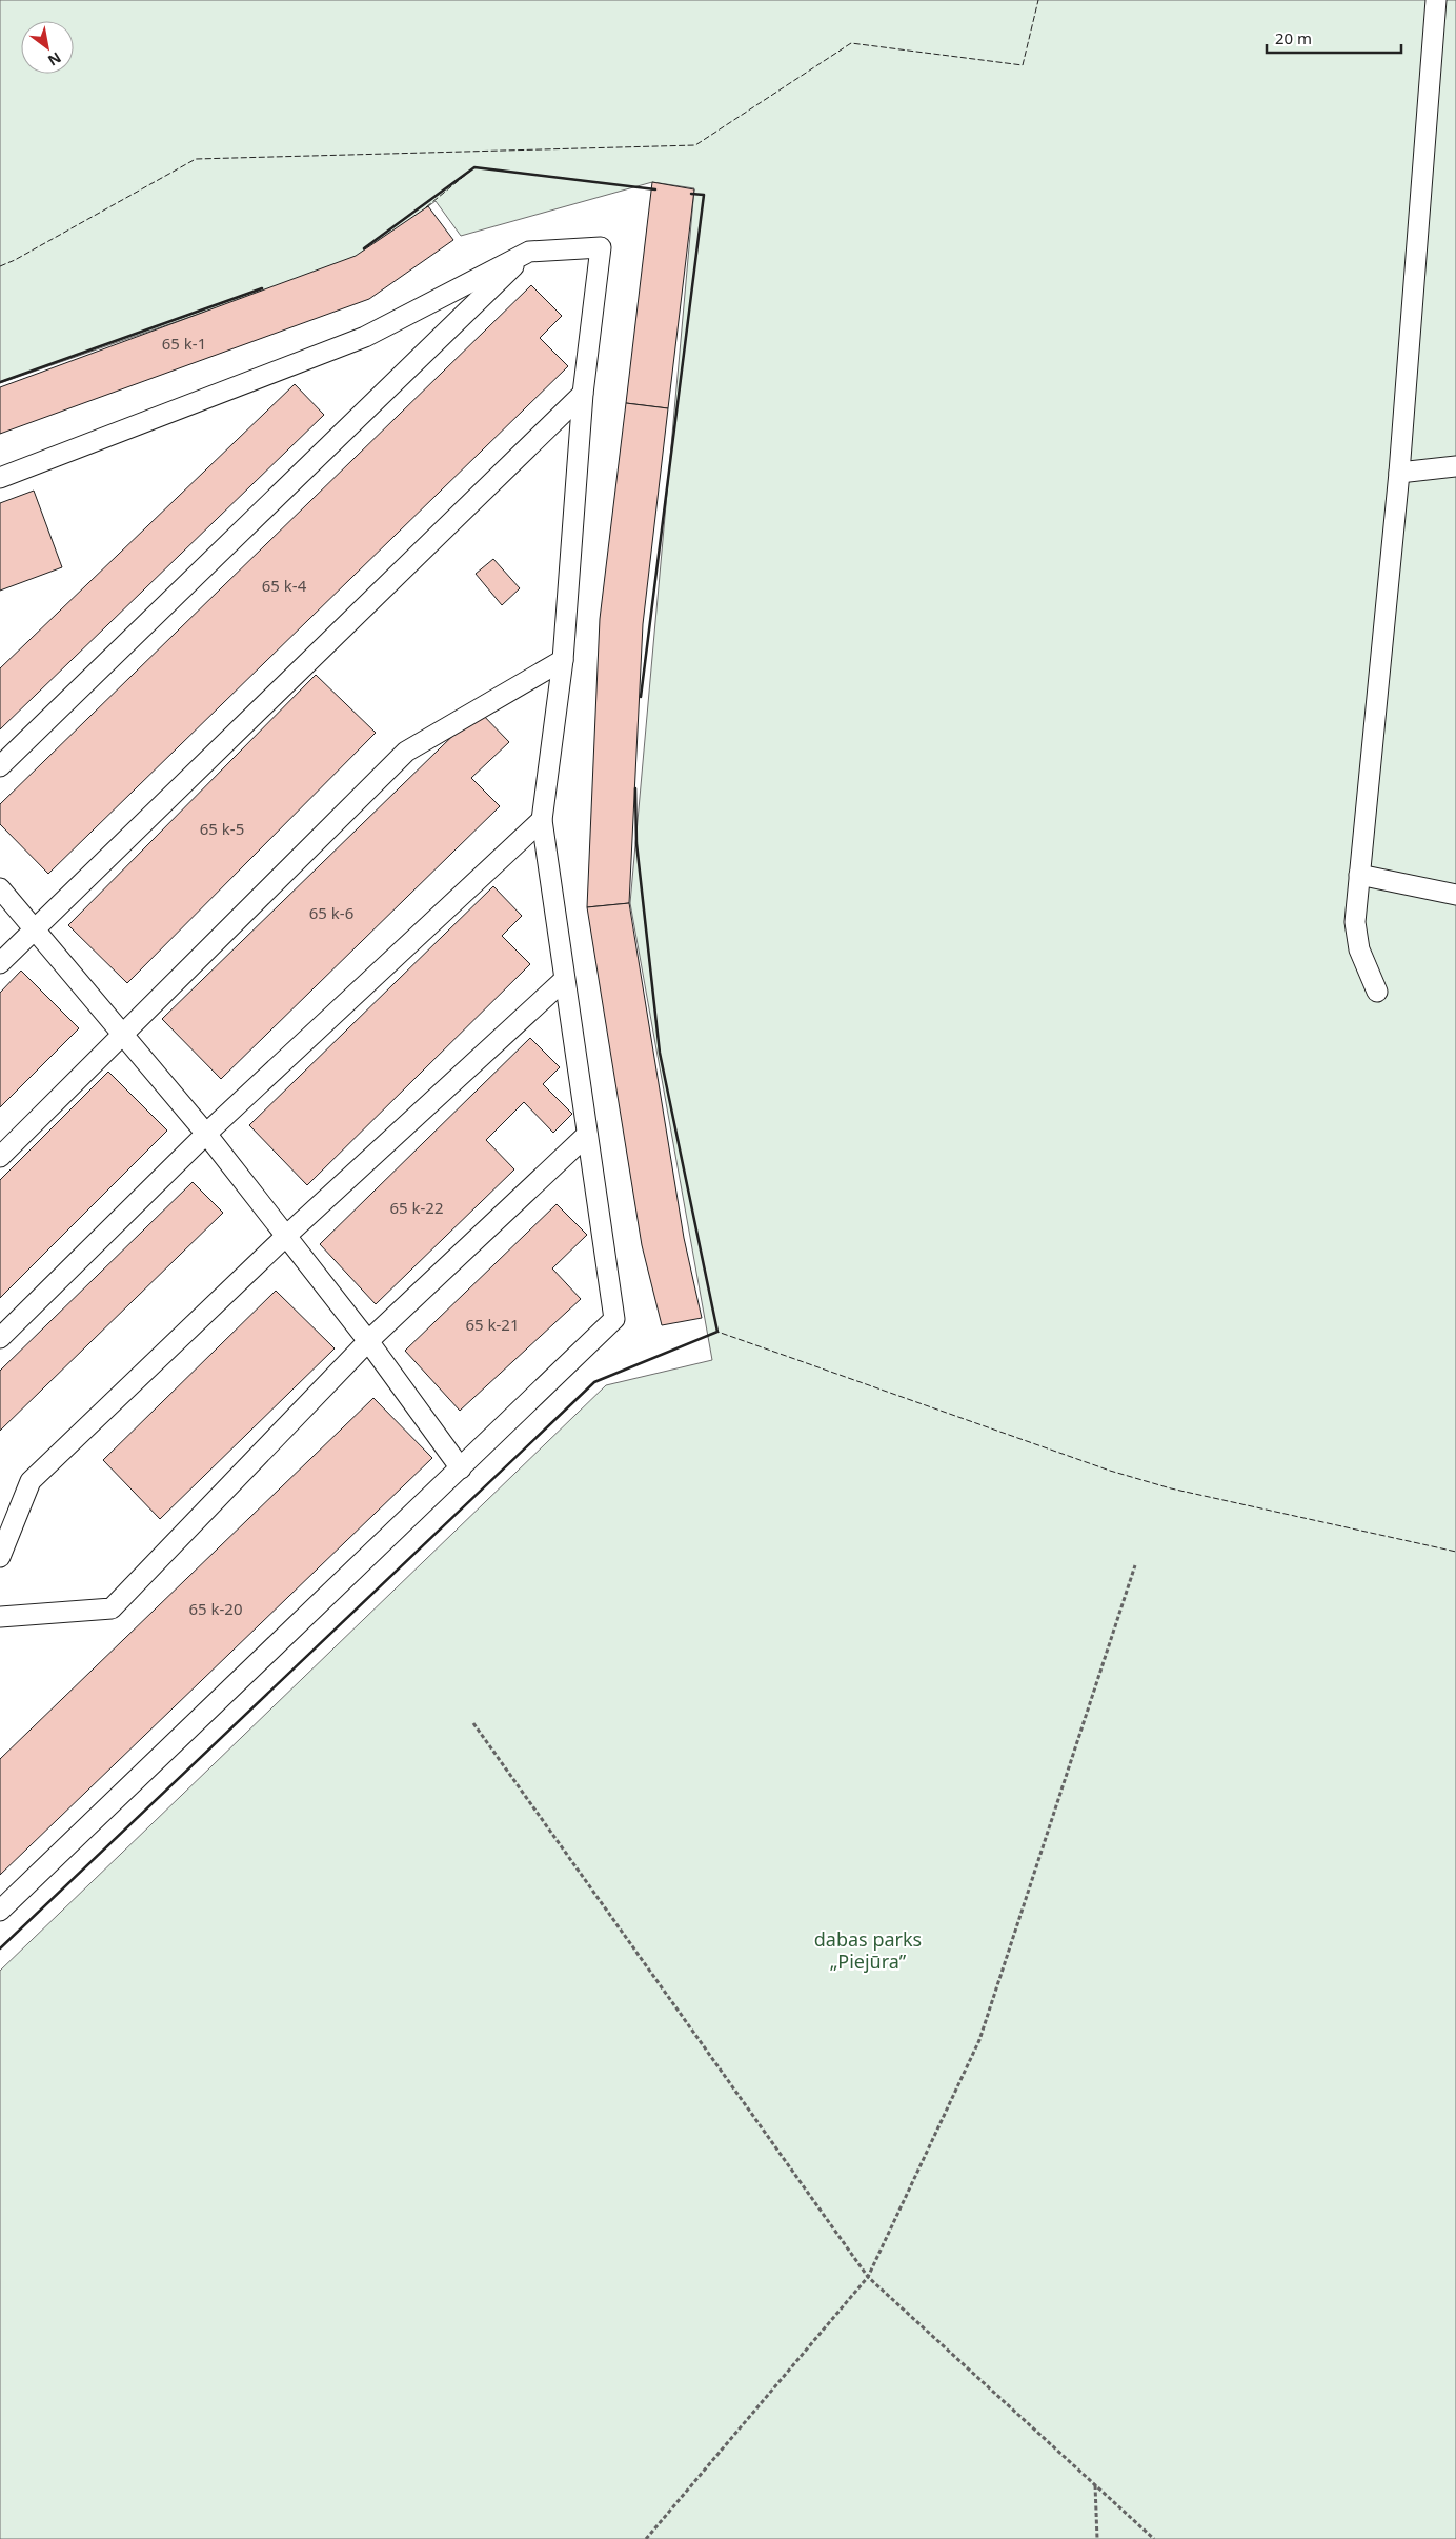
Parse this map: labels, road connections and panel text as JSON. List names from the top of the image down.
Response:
{
  "parks": ["dabas parks „Piejūra”"],
  "house_numbers": [
    "65 k-1",
    "65 k-4",
    "65 k-5",
    "65 k-6",
    "65 k-22",
    "65 k-21",
    "65 k-20"
  ],
  "scale_bar": "20 m",
  "north": "bottom right"
}
